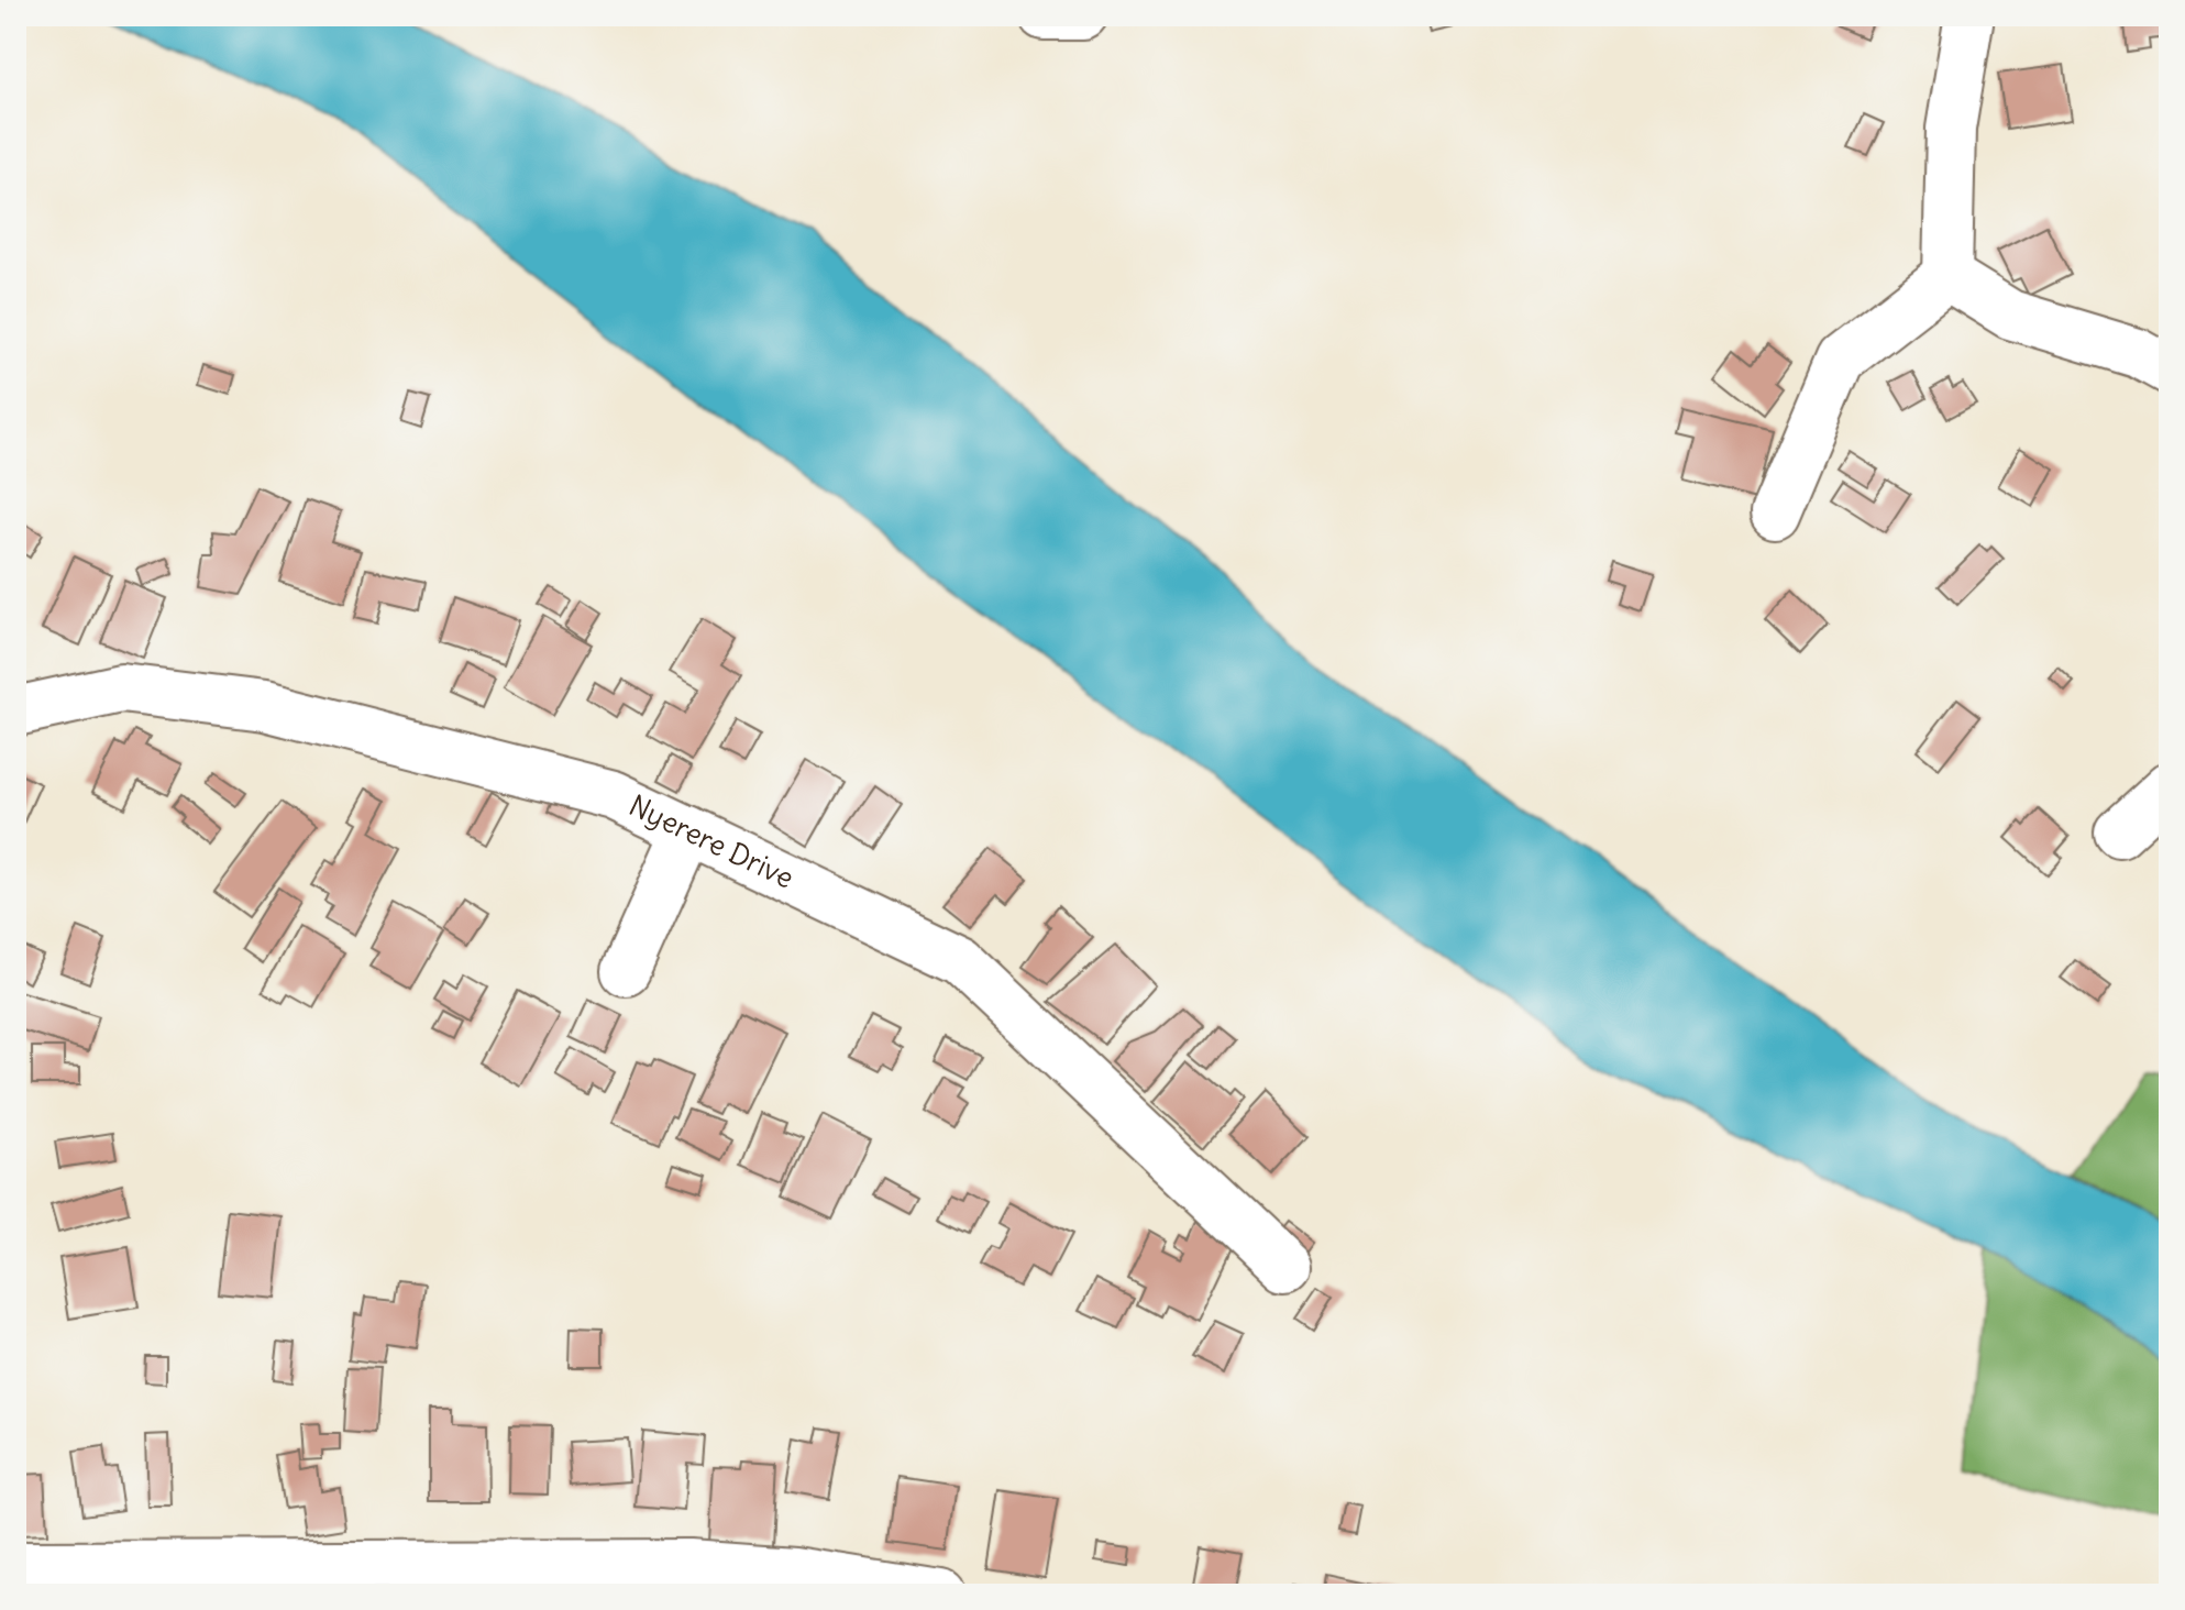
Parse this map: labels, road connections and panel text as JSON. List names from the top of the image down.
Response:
{
  "streets": {
    "street": ["Nyerere Drive"]
  }
}
